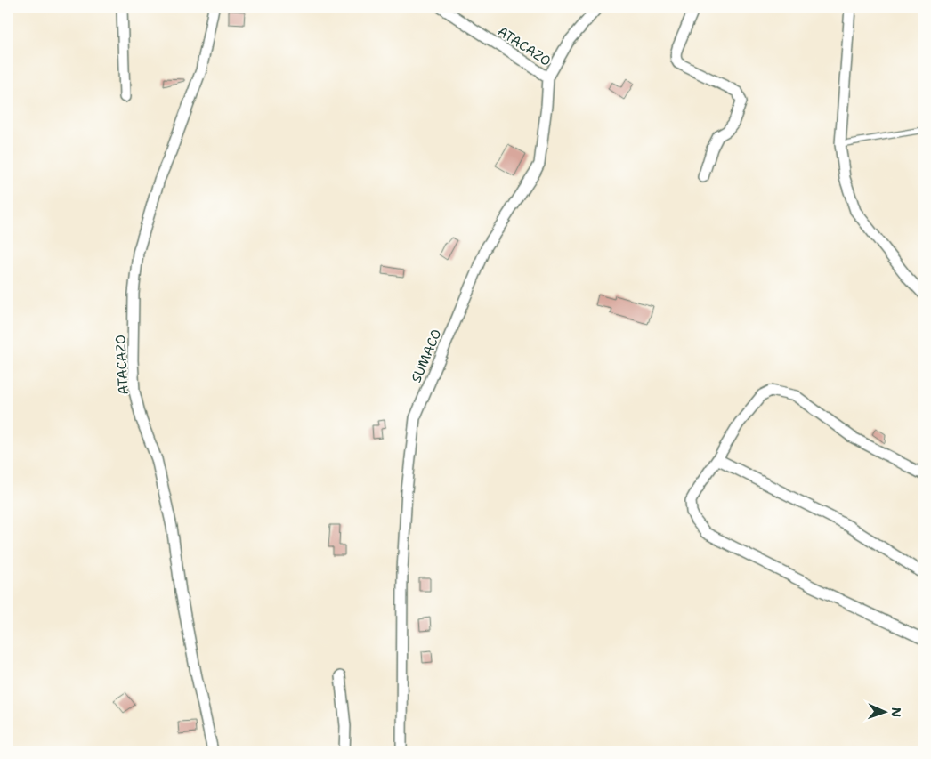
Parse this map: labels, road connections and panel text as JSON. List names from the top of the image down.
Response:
{
  "streets": {
    "street": ["ATACAZO", "SUMACO"]
  },
  "crossings": [
    ["ATACAZO", "SUMACO"]
  ],
  "north": "right"
}
